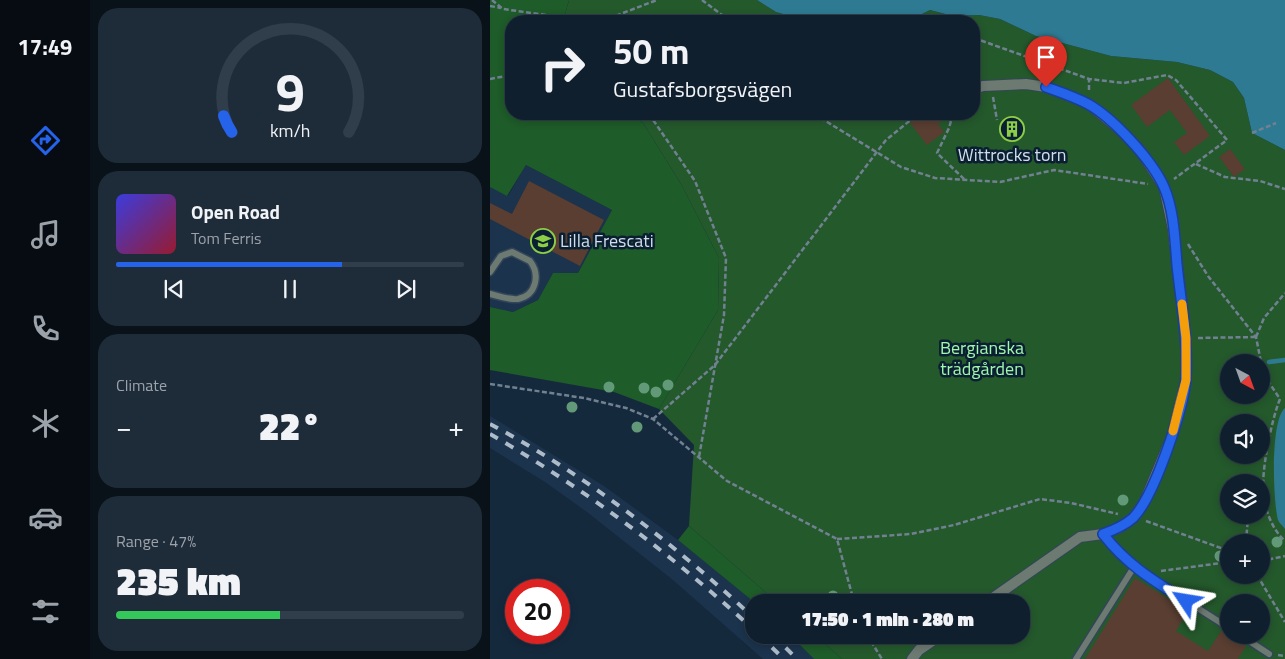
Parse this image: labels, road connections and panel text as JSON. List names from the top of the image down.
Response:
{
  "parks": ["Bergianska trädgården"],
  "places": {
    "building": ["Wittrocks torn"],
    "school or university": ["Lilla Frescati"]
  },
  "north": "bottom right",
  "page": {
    "tabs": "17:49",
    "turn": ["50 m", "Gustafsborgsvägen"],
    "song": ["Open Road", "Tom Ferris"],
    "tile": [
      "Climate",
      ["Range · 47%", "235 km"]
    ],
    "map_buttons": ["+", "−"],
    "heat": ["−", "22°", "+"],
    "limit": "20",
    "trip": "17:50 · 1 min · 280 m",
    "gauge": ["9", "km/h"]
  }
}
